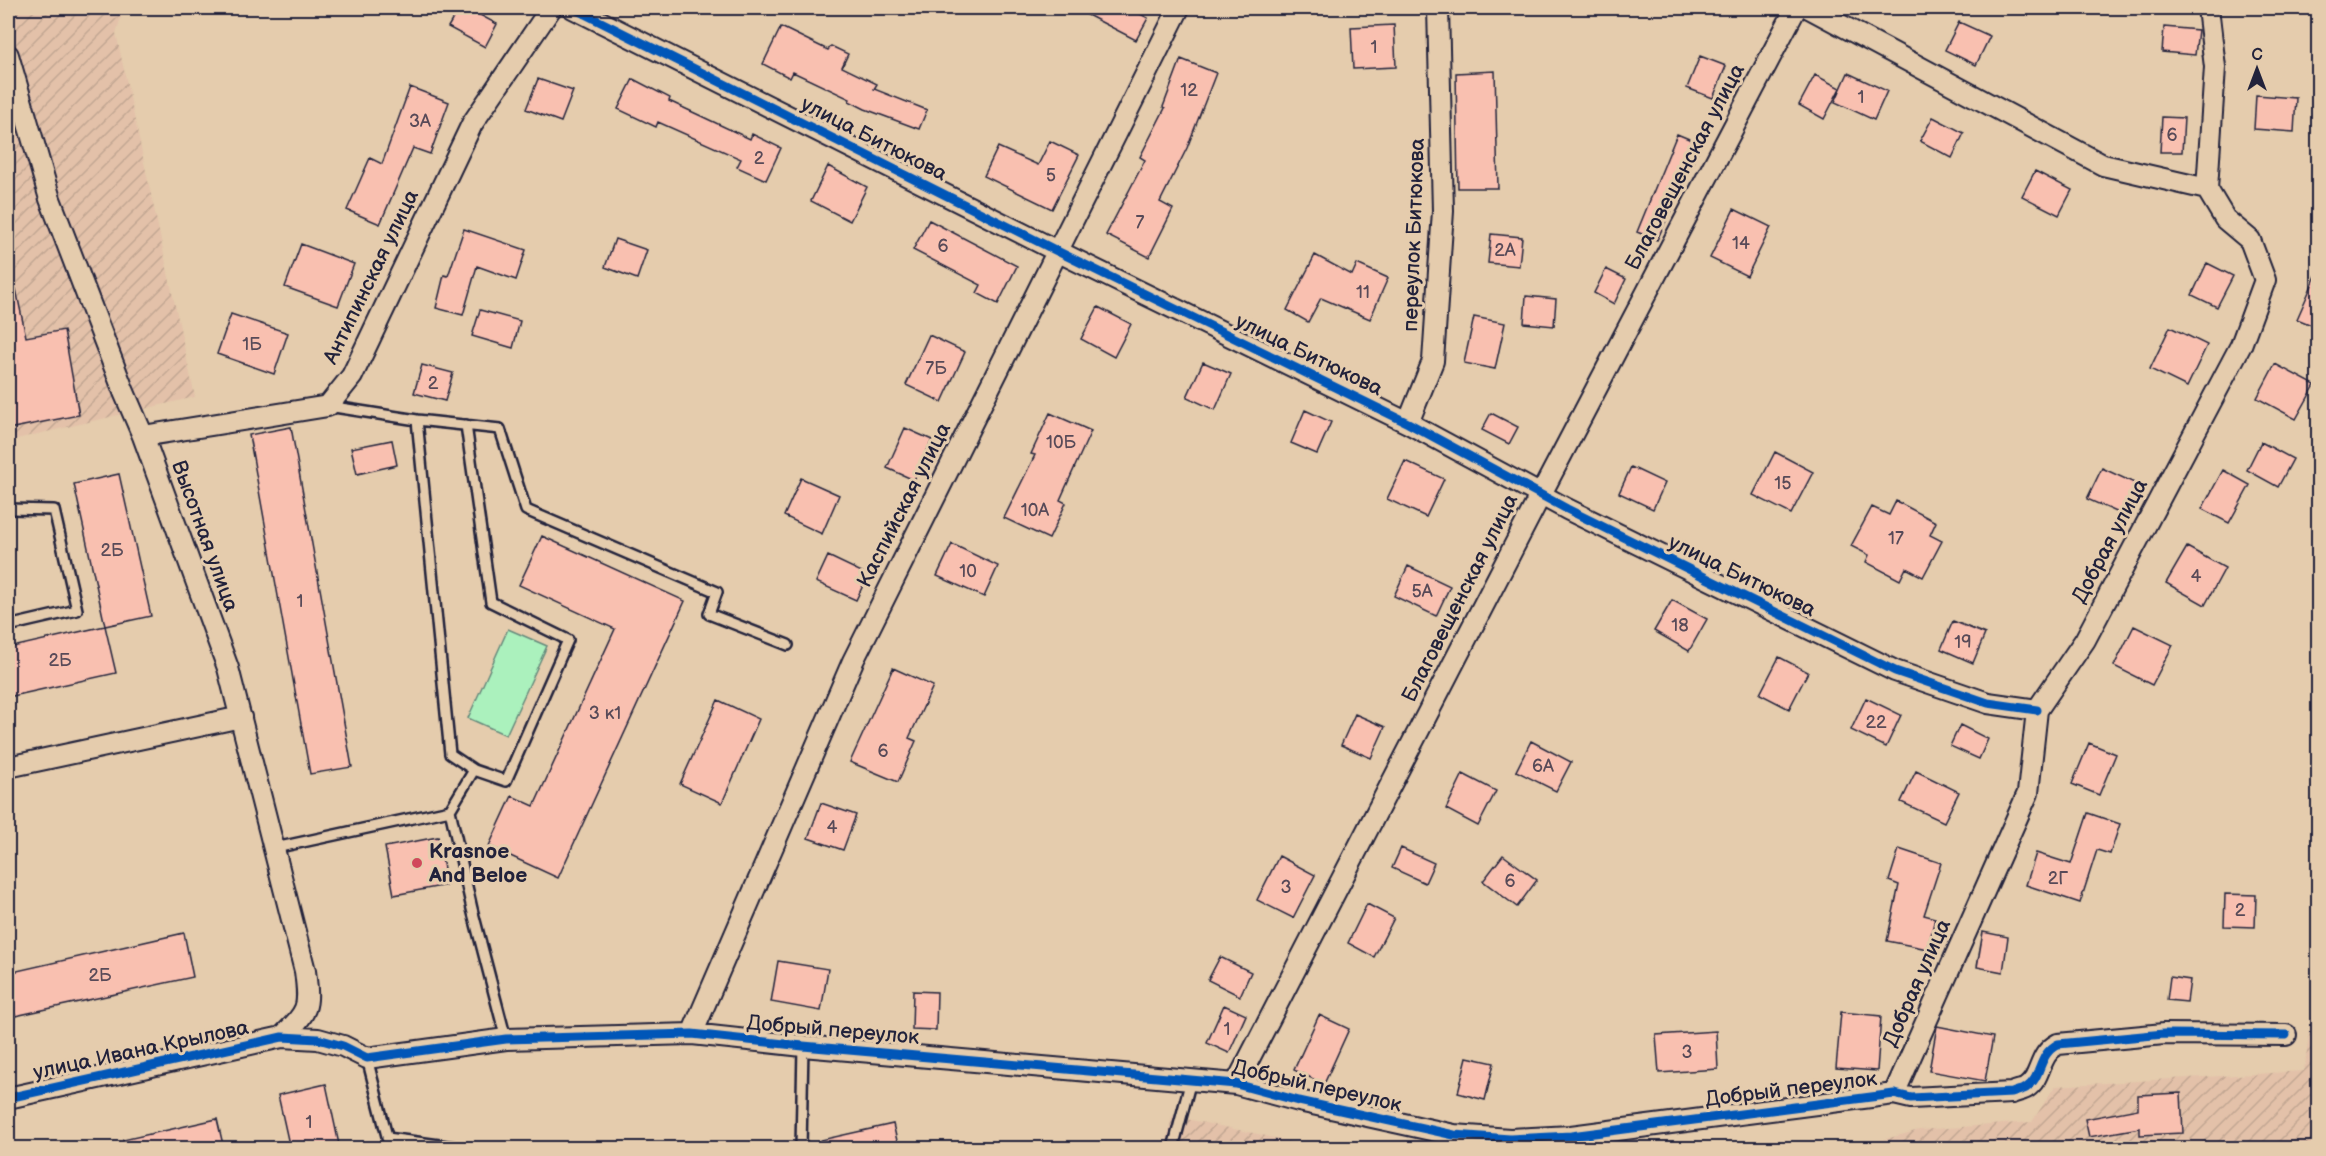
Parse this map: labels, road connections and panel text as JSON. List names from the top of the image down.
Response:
{
  "streets": {
    "street": [
      "улица Битюкова",
      "Благовещенская улица",
      "переулок Битюкова",
      "Антипинская улица",
      "Каспийская улица",
      "Высотная улица",
      "Добрая улица",
      "Добрый переулок",
      "улица Ивана Крылова"
    ]
  },
  "crossings": [
    ["улица Битюкова", "Благовещенская улица"],
    ["улица Битюкова", "переулок Битюкова"],
    ["улица Битюкова", "Каспийская улица"],
    ["улица Битюкова", "Добрая улица"],
    ["Благовещенская улица", "Добрый переулок"],
    ["Каспийская улица", "Добрый переулок"],
    ["Высотная улица", "улица Ивана Крылова"],
    ["Добрая улица", "Добрый переулок"]
  ],
  "places": ["Krasnoe And Beloe"],
  "house_numbers": [
    "1",
    "12",
    "1",
    "3А",
    "6",
    "2",
    "5",
    "7",
    "14",
    "6",
    "2А",
    "11",
    "1Б",
    "7Б",
    "2",
    "10Б",
    "15",
    "10А",
    "17",
    "2Б",
    "10",
    "4",
    "5А",
    "1",
    "18",
    "19",
    "2Б",
    "3 к1",
    "22",
    "6",
    "6А",
    "4",
    "2Г",
    "6",
    "3",
    "2",
    "2Б",
    "1",
    "3",
    "1"
  ],
  "north": "top"
}
